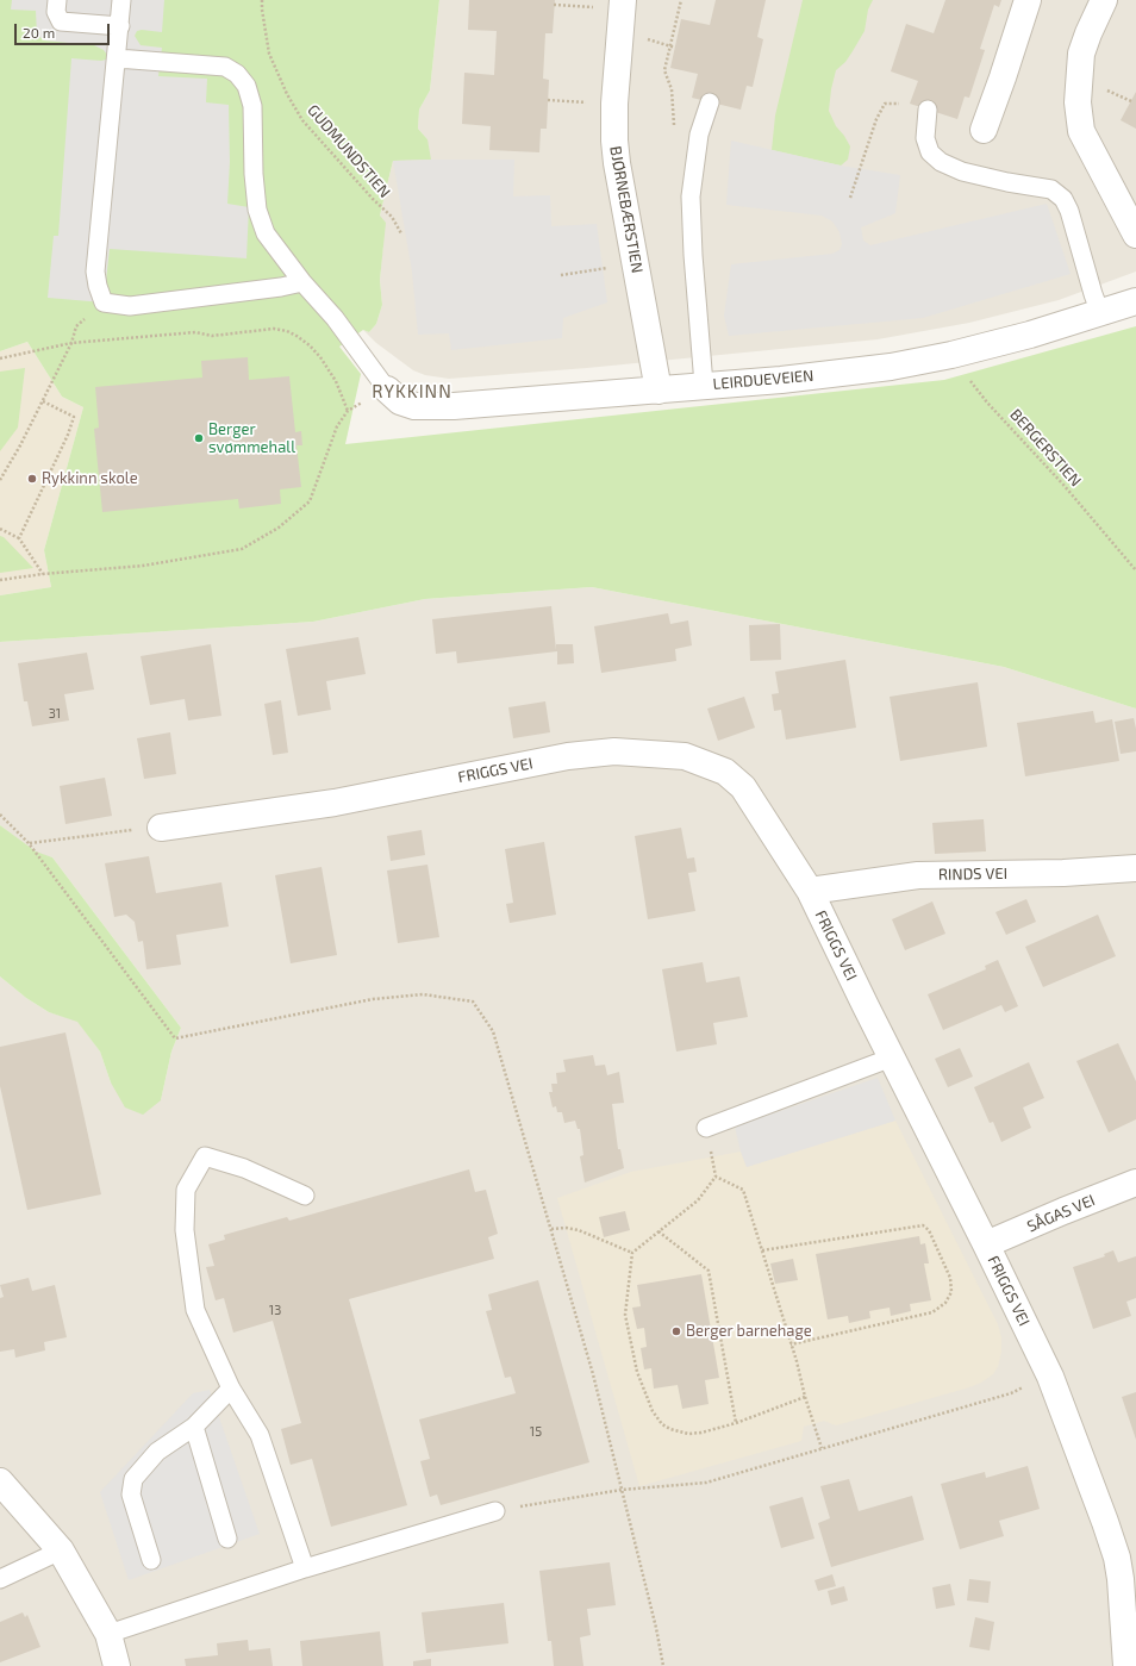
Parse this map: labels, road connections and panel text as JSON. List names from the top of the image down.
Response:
{
  "streets": {
    "street": [
      "BJØRNEBÆRSTIEN",
      "LEIRDUEVEIEN",
      "FRIGGS VEI",
      "RINDS VEI",
      "SÅGAS VEI"
    ],
    "path": ["GUDMUNDSTIEN", "BERGERSTIEN"]
  },
  "crossings": [
    ["BJØRNEBÆRSTIEN", "LEIRDUEVEIEN"],
    ["LEIRDUEVEIEN", "BERGERSTIEN"],
    ["FRIGGS VEI", "RINDS VEI"],
    ["FRIGGS VEI", "SÅGAS VEI"]
  ],
  "districts": ["RYKKINN"],
  "places": ["Berger svømmehall", "Rykkinn skole", "Berger barnehage"],
  "house_numbers": ["31", "13", "15"],
  "scale_bar": "20 m"
}
